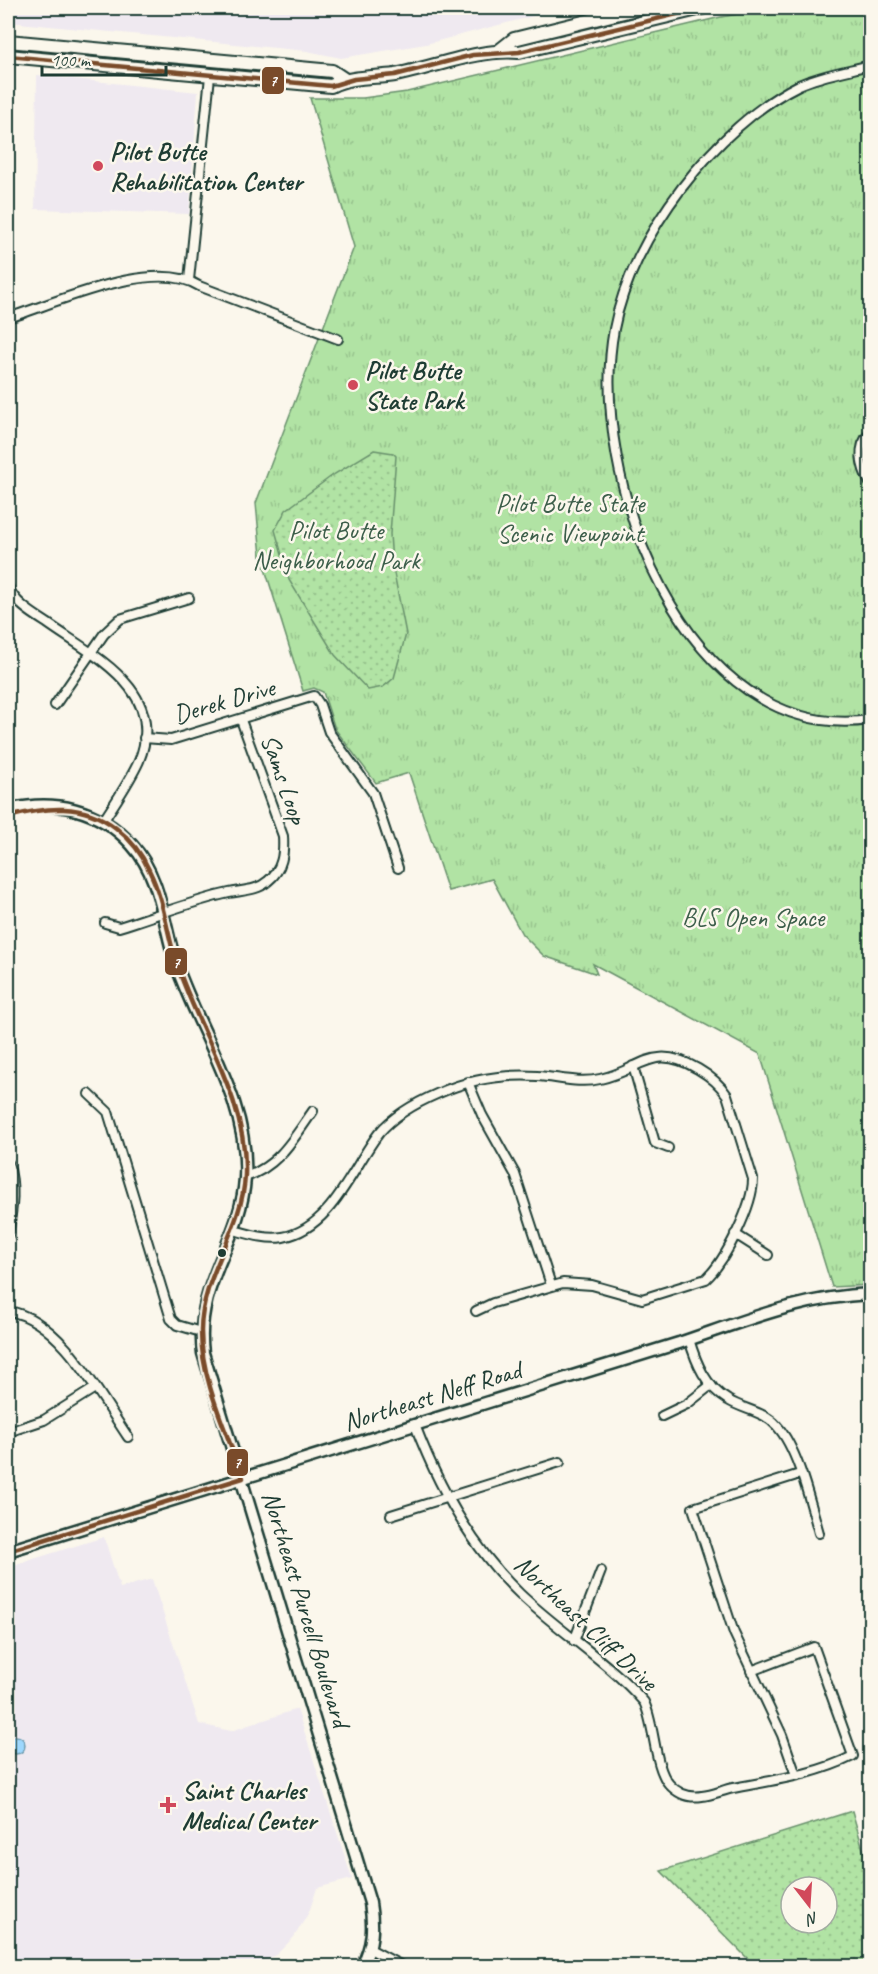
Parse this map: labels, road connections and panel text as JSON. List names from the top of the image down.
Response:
{
  "streets": {
    "street": [
      "Derek Drive",
      "Sams Loop",
      "Northeast Neff Road",
      "Northeast Purcell Boulevard",
      "Northeast Cliff Drive"
    ]
  },
  "crossings": [
    ["Derek Drive", "Sams Loop"],
    ["Sams Loop", "Northeast Purcell Boulevard"],
    ["Northeast Neff Road", "Northeast Purcell Boulevard"],
    ["Northeast Neff Road", "Northeast Cliff Drive"]
  ],
  "parks": ["Pilot Butte State Scenic Viewpoint", "Pilot Butte Neighborhood Park", "BLS Open Space"],
  "places": {
    "other": ["Pilot Butte Rehabilitation Center", "Pilot Butte State Park"],
    "health": ["Saint Charles Medical Center"]
  },
  "lines": ["transit line 7"],
  "scale_bar": "100 m",
  "north": "bottom"
}
